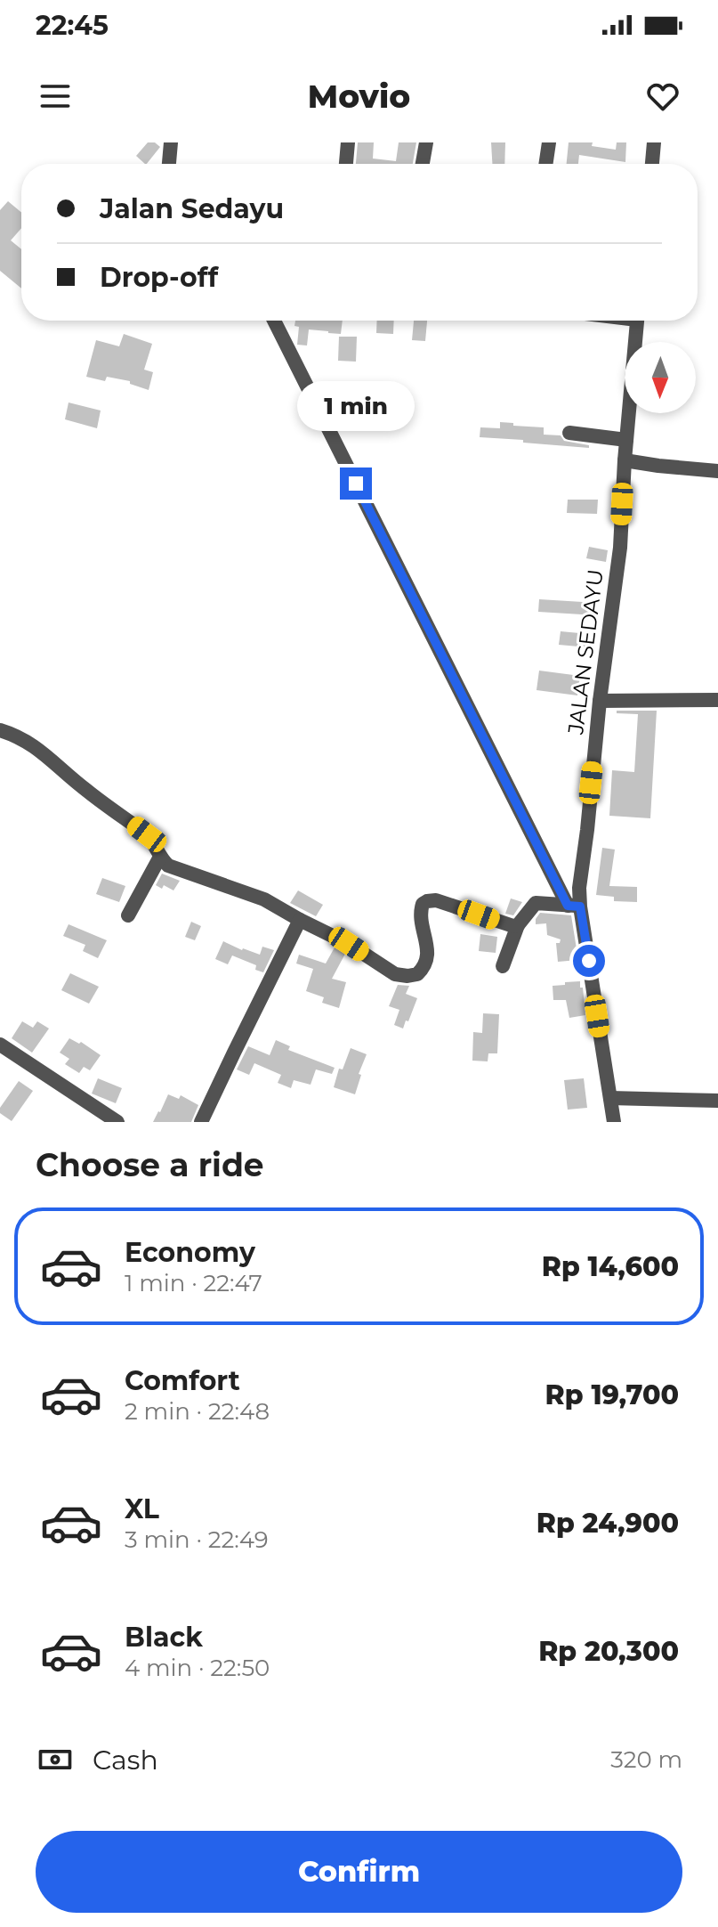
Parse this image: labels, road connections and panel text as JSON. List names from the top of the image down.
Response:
{
  "streets": {
    "street": ["JALAN SEDAYU"]
  },
  "north": "bottom",
  "page": {
    "status": "22:45",
    "header": "Movio",
    "banner": ["Jalan Sedayu", "Drop-off"],
    "bubble": "1 min",
    "heading": "Choose a ride",
    "list": [
      {
        "name": "Economy",
        "note": "1 min · 22:47",
        "value": "Rp 14,600"
      },
      {
        "name": "Comfort",
        "note": "2 min · 22:48",
        "value": "Rp 19,700"
      },
      {
        "name": "XL",
        "note": "3 min · 22:49",
        "value": "Rp 24,900"
      },
      {
        "name": "Black",
        "note": "4 min · 22:50",
        "value": "Rp 20,300"
      }
    ],
    "pay": ["Cash", "320 m"],
    "buttons": "Confirm"
  }
}
